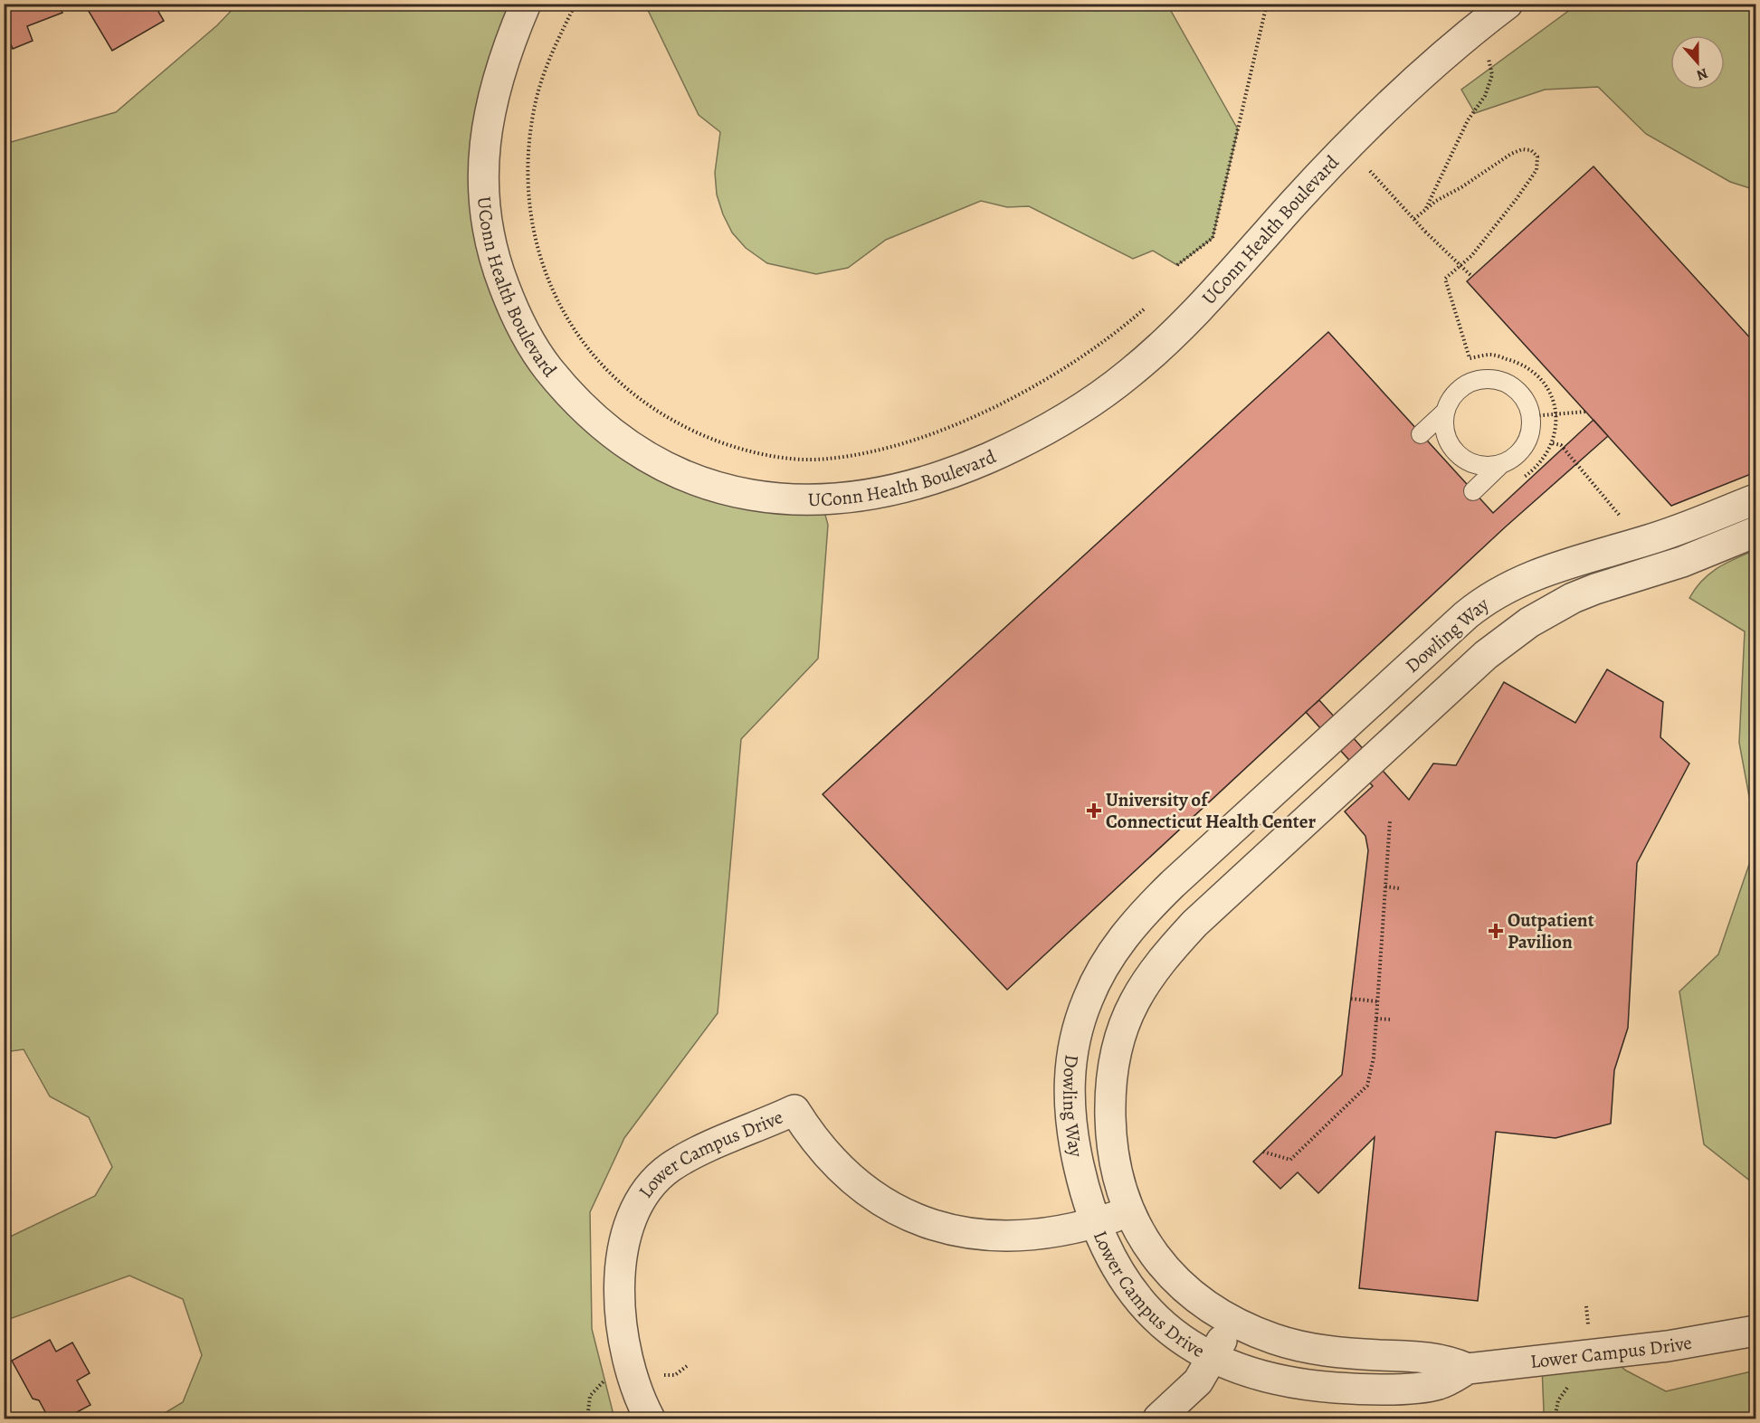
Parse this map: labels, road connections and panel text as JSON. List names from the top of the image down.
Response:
{
  "streets": {
    "street": ["UConn Health Boulevard", "Dowling Way", "Lower Campus Drive"]
  },
  "crossings": [
    ["Dowling Way", "Lower Campus Drive"]
  ],
  "places": {
    "health": ["University of Connecticut Health Center", "Outpatient Pavilion"]
  },
  "north": "bottom"
}
